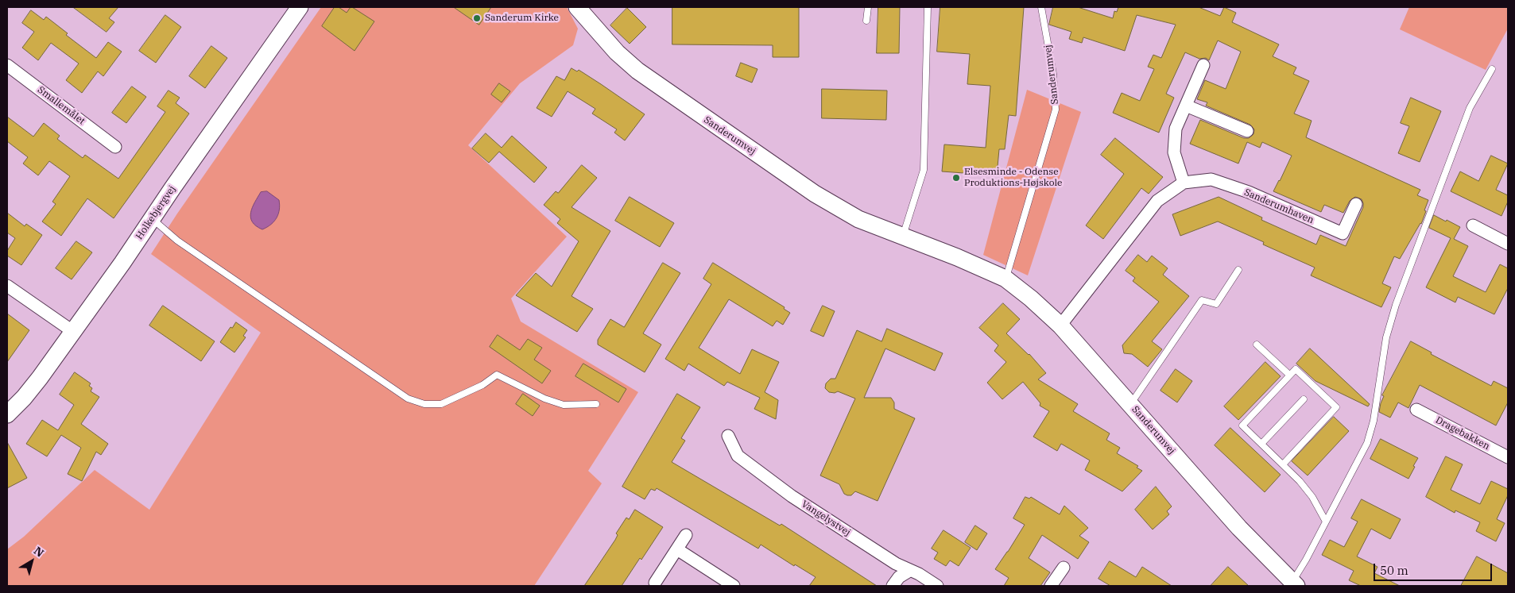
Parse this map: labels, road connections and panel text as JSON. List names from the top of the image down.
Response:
{
  "streets": {
    "street": [
      "Sanderumvej",
      "Smallemålet",
      "Sanderumhaven",
      "Holkebjergvej",
      "Dragebakken",
      "Vangelystvej"
    ]
  },
  "crossings": [
    ["Sanderumvej", "Sanderumhaven"]
  ],
  "places": ["Sanderum Kirke", "Elsesminde - Odense Produktions-Højskole"],
  "scale_bar": "50 m",
  "north": "top right"
}
